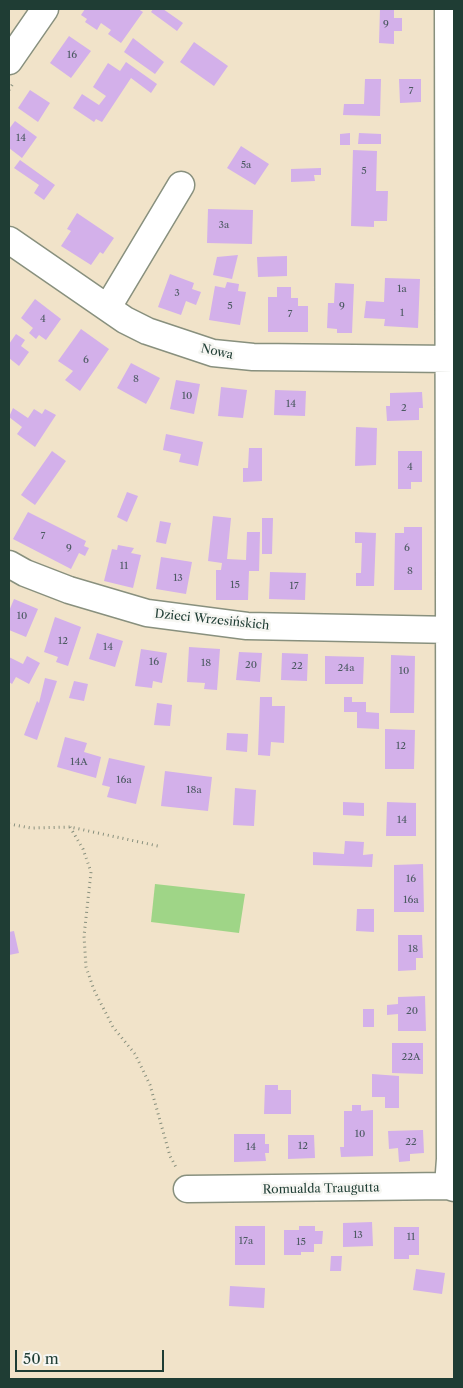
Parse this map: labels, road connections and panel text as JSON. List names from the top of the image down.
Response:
{
  "streets": {
    "street": ["Nowa", "Dzieci Wrzesińskich", "Romualda Traugutta"]
  },
  "house_numbers": [
    "9",
    "16",
    "7",
    "14",
    "5a",
    "5",
    "3a",
    "1a",
    "3",
    "5",
    "9",
    "1",
    "7",
    "4",
    "6",
    "8",
    "10",
    "14",
    "2",
    "4",
    "7",
    "9",
    "6",
    "11",
    "8",
    "13",
    "15",
    "17",
    "10",
    "12",
    "14",
    "16",
    "18",
    "20",
    "22",
    "24a",
    "10",
    "12",
    "14A",
    "16a",
    "18a",
    "14",
    "16",
    "16a",
    "18",
    "20",
    "22A",
    "10",
    "22",
    "12",
    "14",
    "13",
    "11",
    "17a",
    "15"
  ],
  "scale_bar": "50 m"
}
